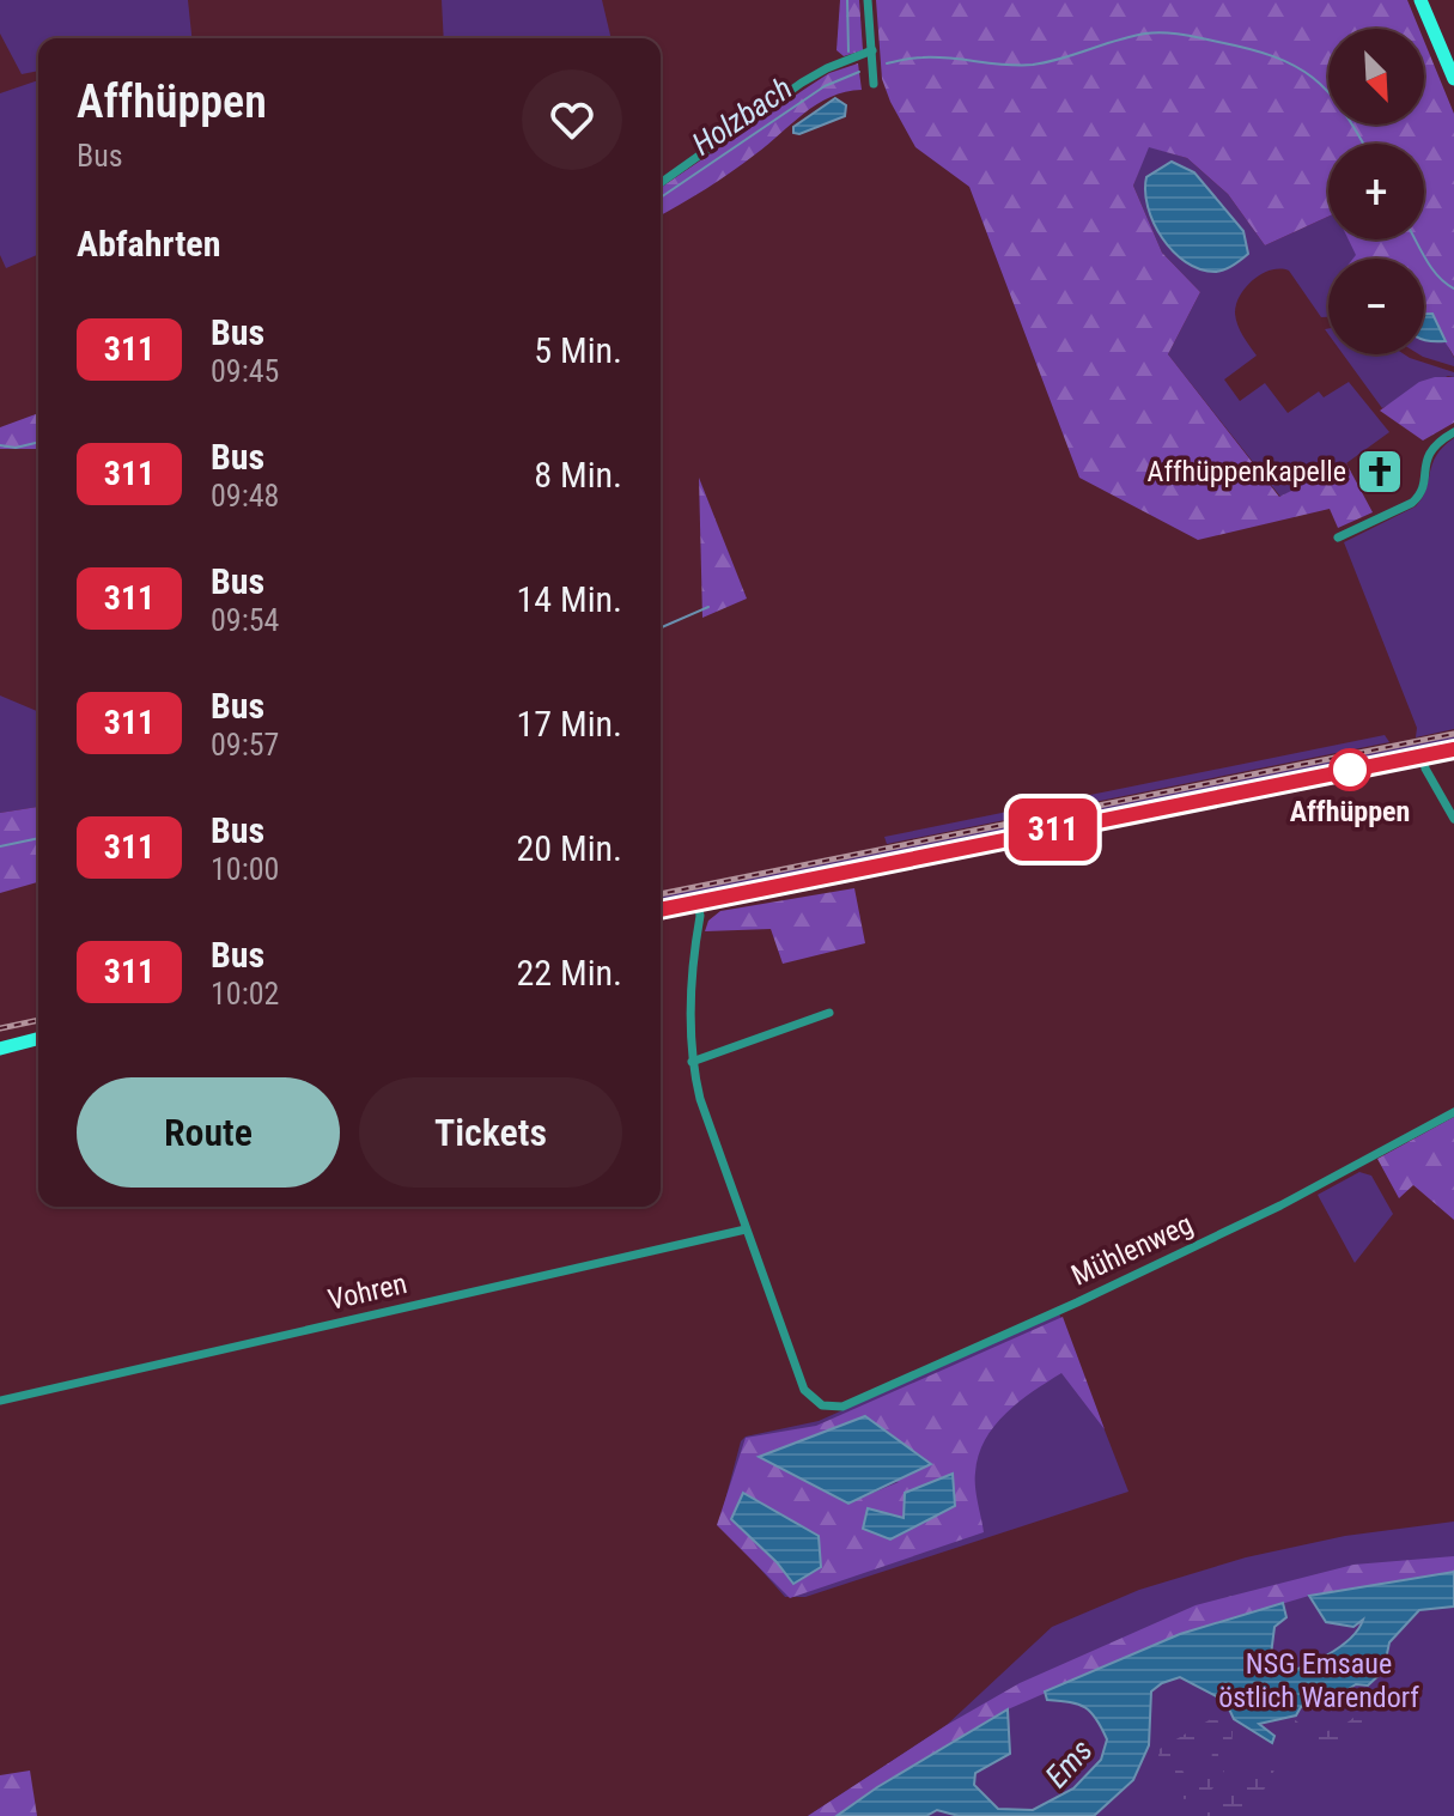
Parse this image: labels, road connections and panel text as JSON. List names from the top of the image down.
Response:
{
  "streets": {
    "street": ["Mühlenweg", "Vohren"]
  },
  "crossings": [
    ["Mühlenweg", "Vohren"]
  ],
  "water": ["Holzbach", "Ems"],
  "parks": ["NSG Emsaue östlich Warendorf"],
  "places": {
    "church": ["Affhüppenkapelle"],
    "other": ["Affhüppen"]
  },
  "lines": ["bus line 311"],
  "north": "bottom right",
  "page": {
    "on_map": "311",
    "map_buttons": ["+", "−"],
    "heading": [
      ["Affhüppen", "Bus"],
      "Abfahrten"
    ],
    "list": [
      {
        "mark": "311",
        "name": "Bus",
        "note": "09:45",
        "value": "5 Min."
      },
      {
        "mark": "311",
        "name": "Bus",
        "note": "09:48",
        "value": "8 Min."
      },
      {
        "mark": "311",
        "name": "Bus",
        "note": "09:54",
        "value": "14 Min."
      },
      {
        "mark": "311",
        "name": "Bus",
        "note": "09:57",
        "value": "17 Min."
      },
      {
        "mark": "311",
        "name": "Bus",
        "note": "10:00",
        "value": "20 Min."
      },
      {
        "mark": "311",
        "name": "Bus",
        "note": "10:02",
        "value": "22 Min."
      }
    ],
    "buttons": ["Route", "Tickets"]
  }
}
